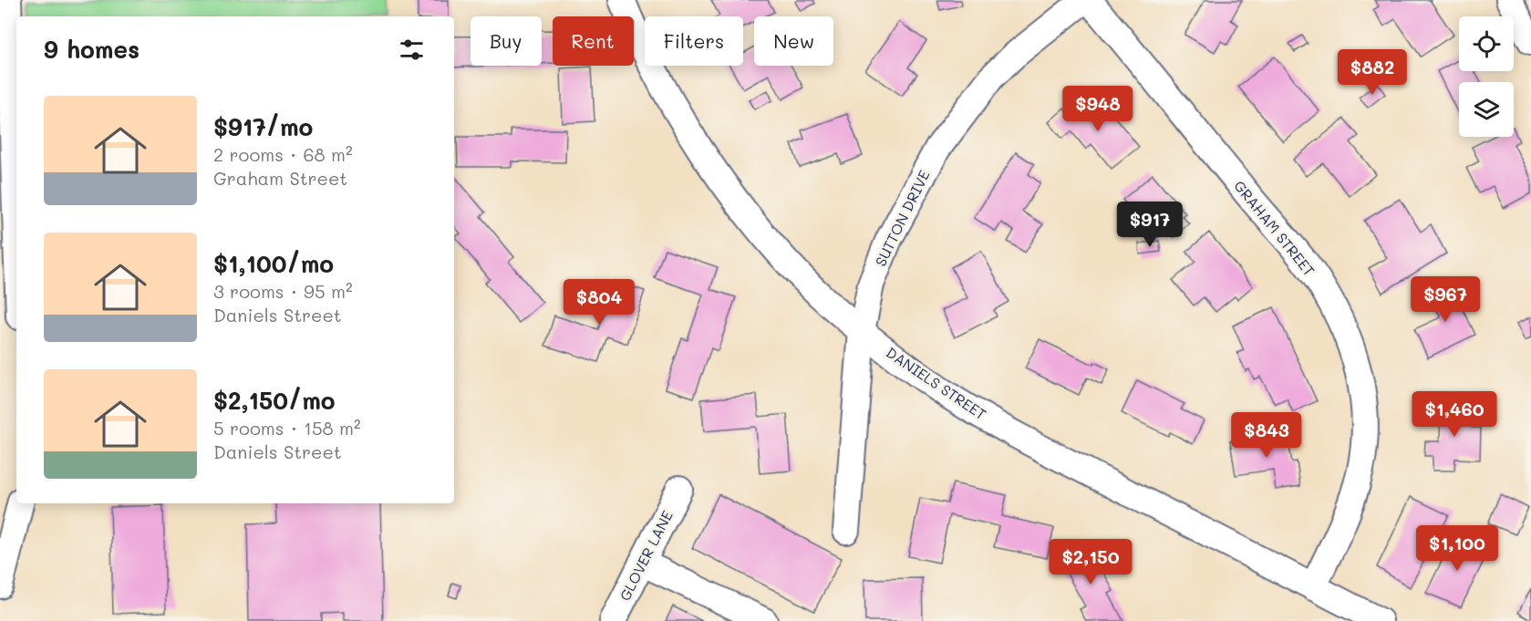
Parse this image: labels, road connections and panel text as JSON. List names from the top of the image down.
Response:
{
  "streets": {
    "street": [
      "SUTTON DRIVE",
      "GRAHAM STREET",
      "DANIELS STREET",
      "GLOVER LANE"
    ]
  },
  "crossings": [
    ["SUTTON DRIVE", "DANIELS STREET"],
    ["GRAHAM STREET", "DANIELS STREET"]
  ],
  "page": {
    "chip": [
      "Buy",
      "Rent",
      "Filters",
      "New"
    ],
    "heading": "9 homes",
    "price": [
      "$882",
      "$948",
      "$917",
      "$967",
      "$804",
      "$1,460",
      "$843",
      "$1,100",
      "$2,150"
    ],
    "list": [
      {
        "name": "$917/mo",
        "note": "2 rooms · 68 m² · Graham Street"
      },
      {
        "name": "$1,100/mo",
        "note": "3 rooms · 95 m² · Daniels Street"
      },
      {
        "name": "$2,150/mo",
        "note": "5 rooms · 158 m² · Daniels Street"
      }
    ]
  }
}
